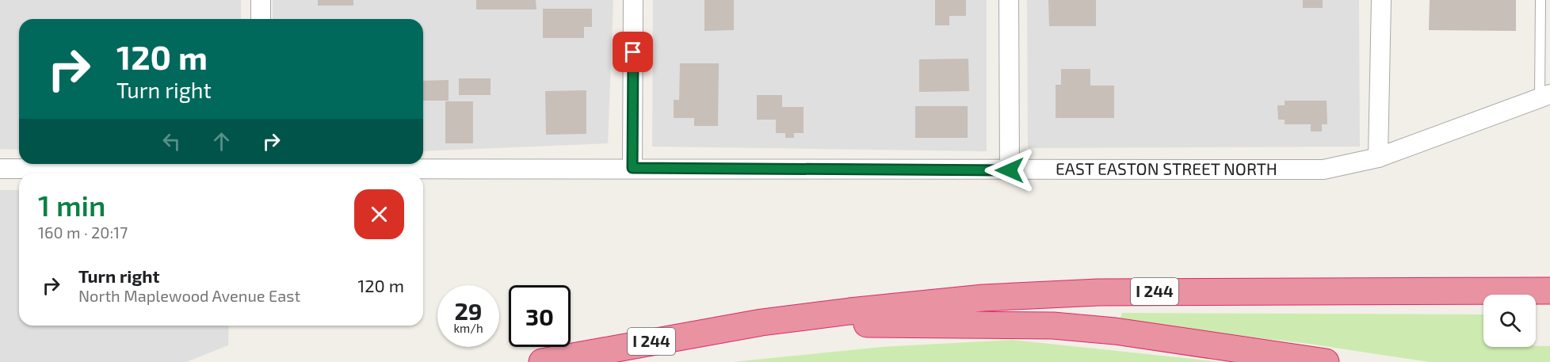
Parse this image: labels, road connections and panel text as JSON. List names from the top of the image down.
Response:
{
  "streets": {
    "highway": ["I 244"],
    "street": ["EAST EASTON STREET NORTH"]
  },
  "page": {
    "turn": ["120 m", "Turn right"],
    "heading": ["1 min", "160 m · 20:17"],
    "list": [
      {
        "name": "Turn right",
        "note": "North Maplewood Avenue East",
        "value": "120 m"
      }
    ],
    "speed": "29 km/h",
    "limit": "30"
  }
}
